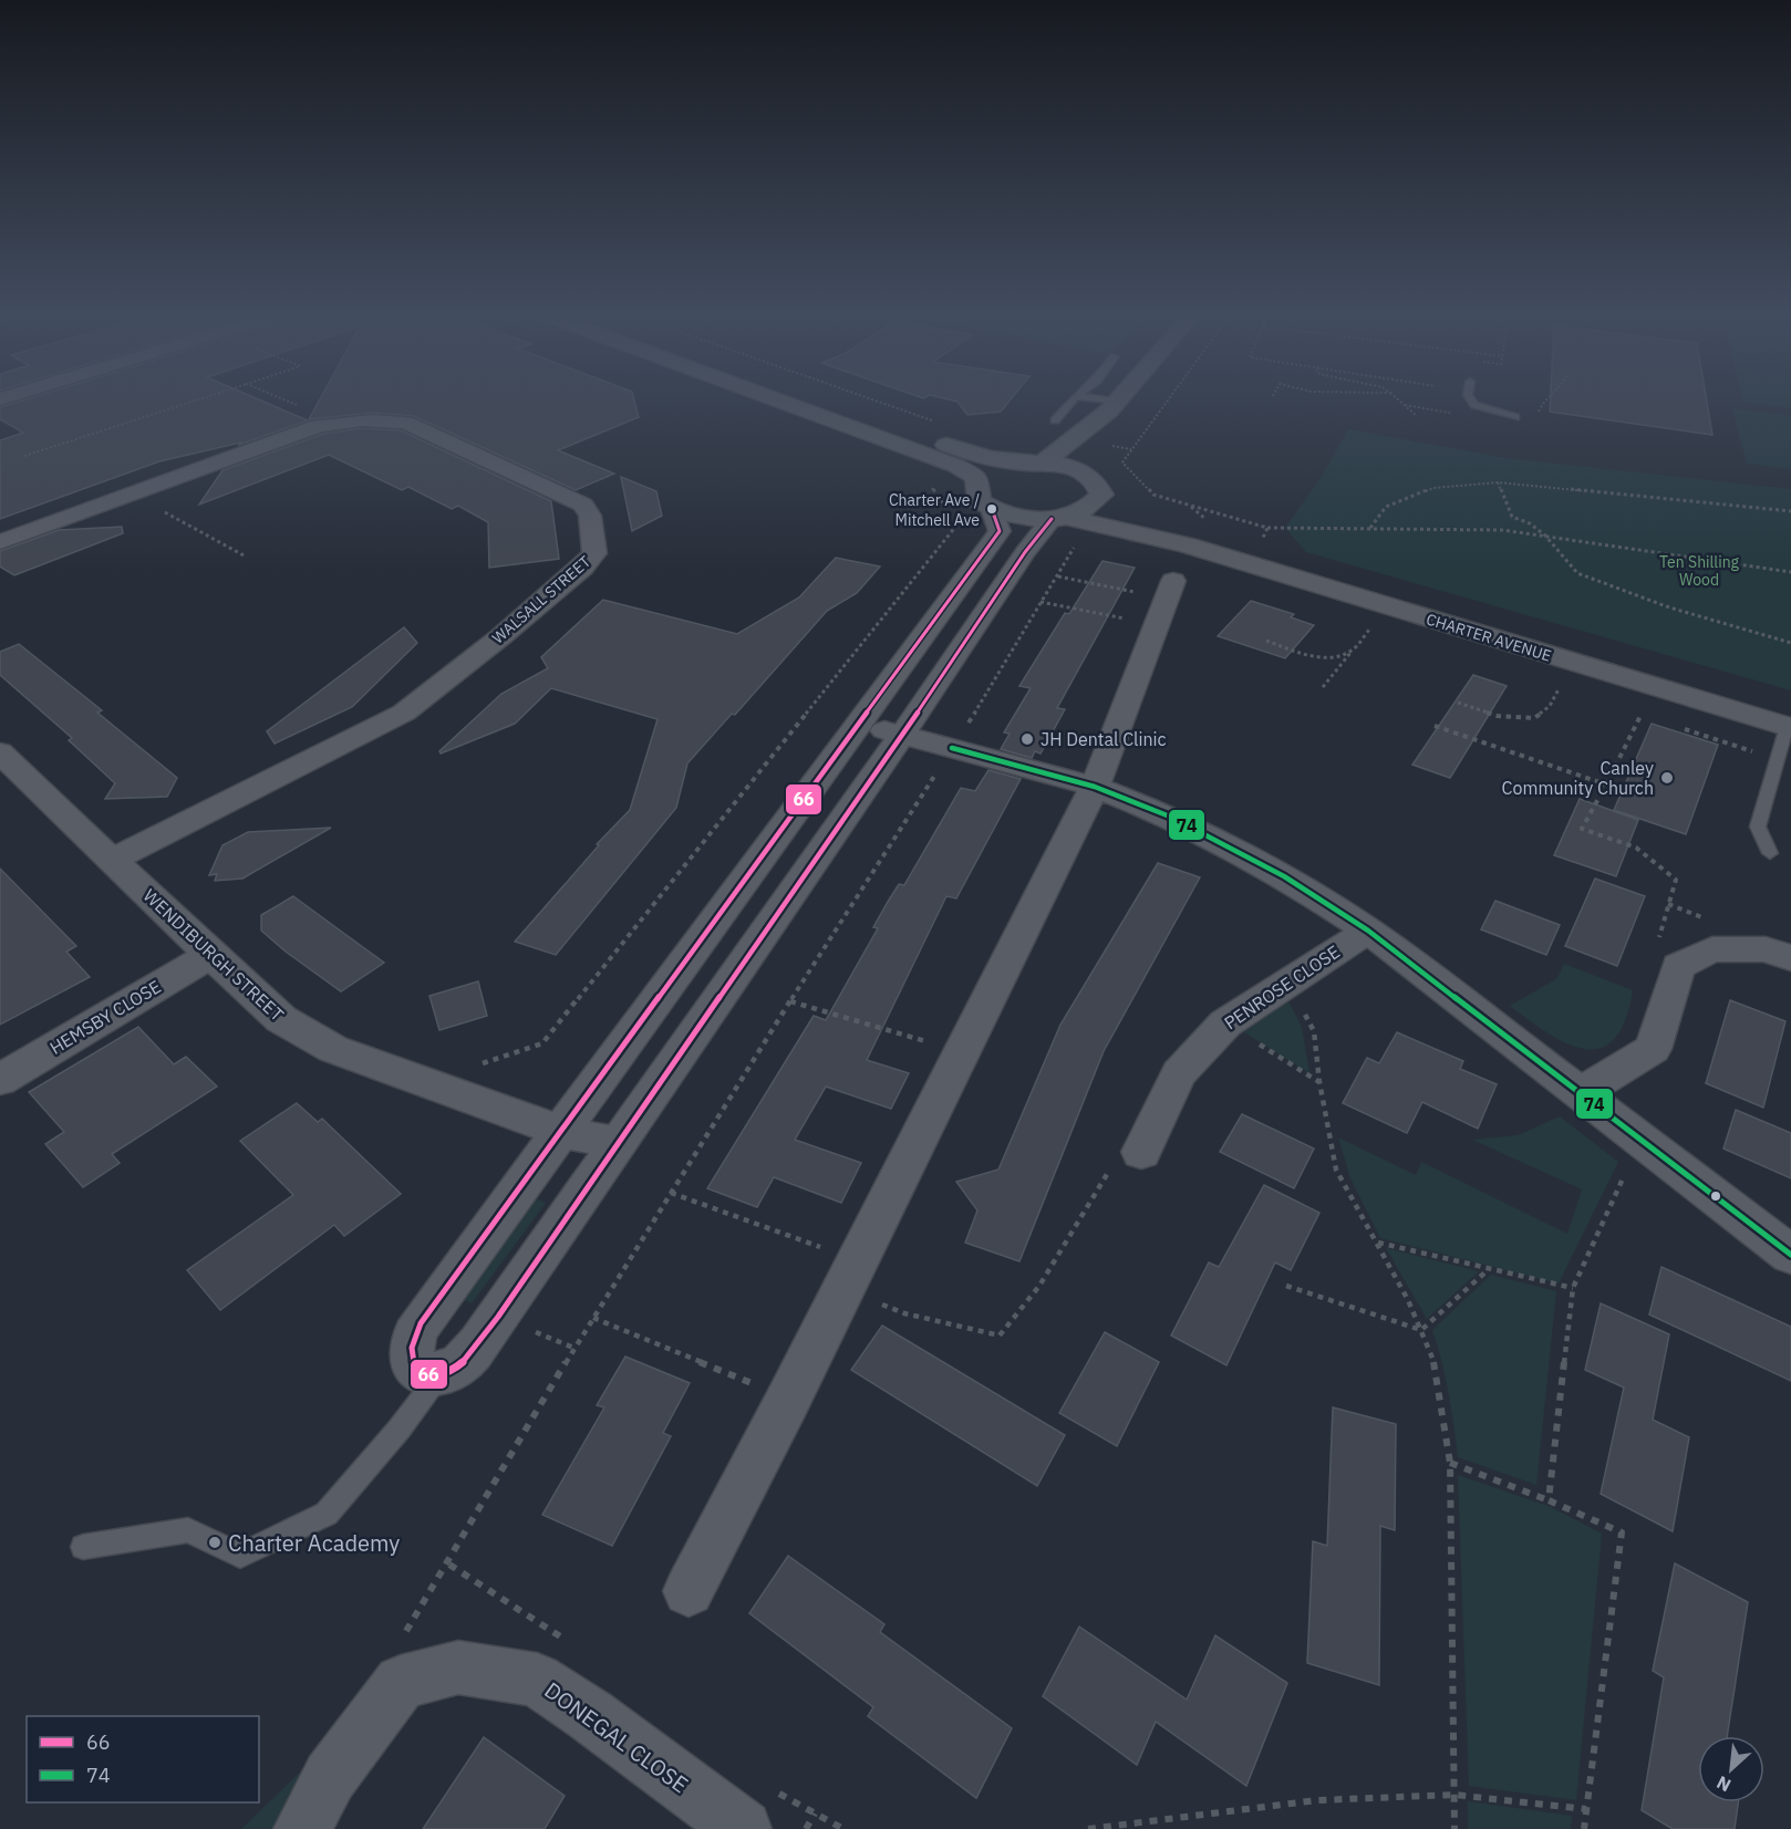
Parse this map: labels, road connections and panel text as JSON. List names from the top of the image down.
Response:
{
  "streets": {
    "street": [
      "WALSALL STREET",
      "CHARTER AVENUE",
      "WENDIBURGH STREET",
      "PENROSE CLOSE",
      "HEMSBY CLOSE",
      "DONEGAL CLOSE"
    ]
  },
  "crossings": [
    ["WALSALL STREET", "WENDIBURGH STREET"],
    ["WENDIBURGH STREET", "HEMSBY CLOSE"]
  ],
  "parks": ["Ten Shilling Wood"],
  "places": [
    "Charter Ave / Mitchell Ave",
    "JH Dental Clinic",
    "Canley Community Church",
    "Charter Academy"
  ],
  "lines": ["transit line 66", "transit line 74"],
  "legend": ["66", "74"],
  "north": "bottom left"
}
